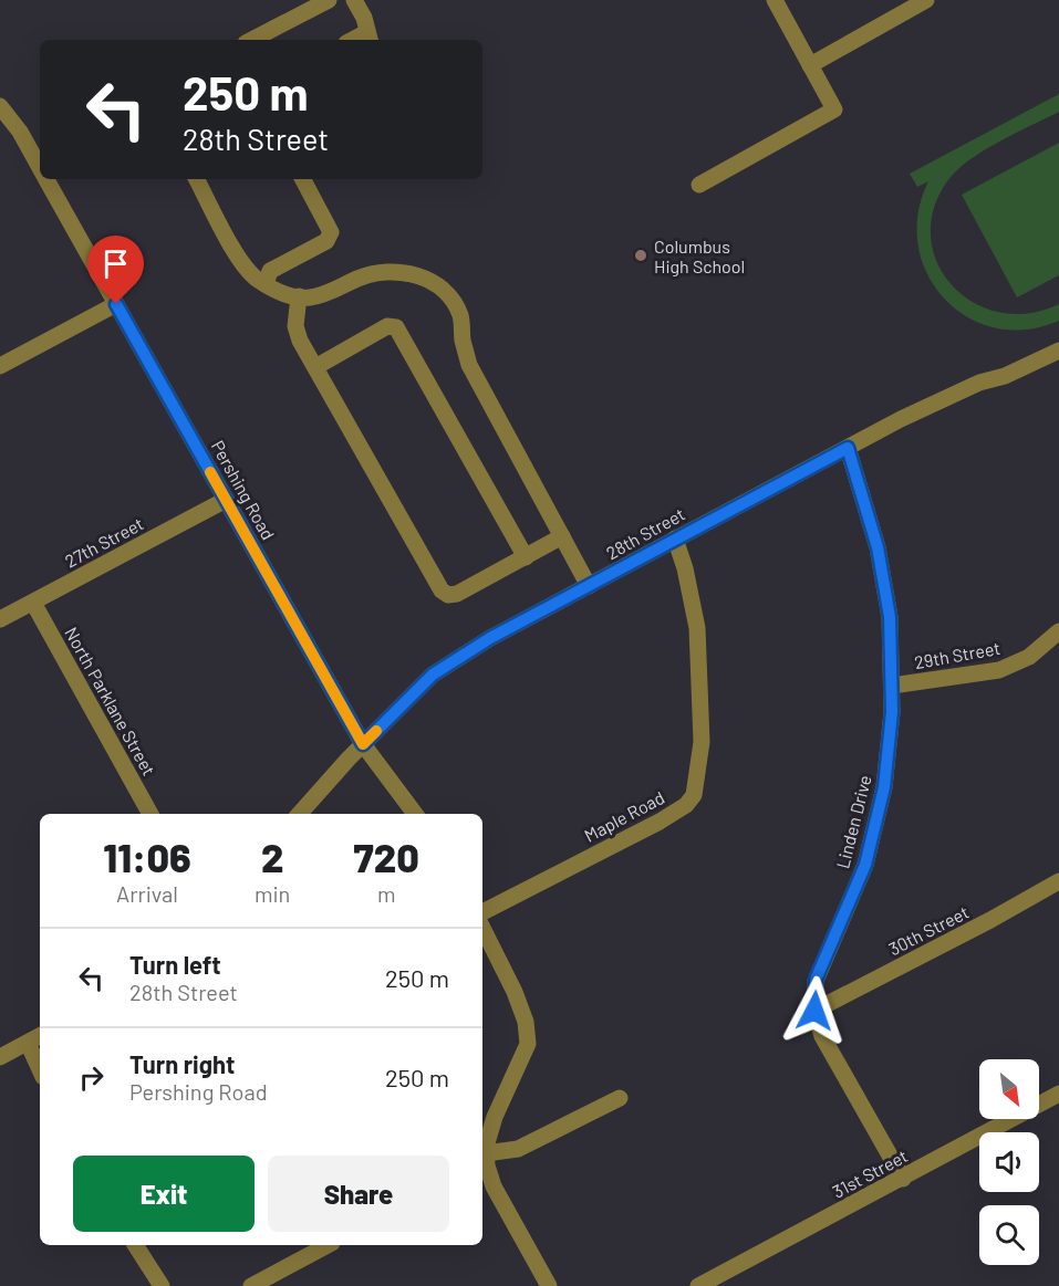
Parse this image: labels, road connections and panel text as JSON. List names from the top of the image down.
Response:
{
  "streets": {
    "street": [
      "Pershing Road",
      "28th Street",
      "27th Street",
      "29th Street",
      "North Parklane Street",
      "Maple Road",
      "Linden Drive",
      "30th Street",
      "31st Street"
    ]
  },
  "crossings": [
    ["Pershing Road", "28th Street"],
    ["Pershing Road", "27th Street"],
    ["28th Street", "Maple Road"],
    ["28th Street", "Linden Drive"],
    ["27th Street", "North Parklane Street"],
    ["29th Street", "Linden Drive"],
    ["Linden Drive", "30th Street"],
    ["Linden Drive", "31st Street"]
  ],
  "places": ["Columbus High School"],
  "north": "bottom right",
  "page": {
    "turn": ["250 m", "28th Street"],
    "eta": [
      "11:06",
      "Arrival",
      "2",
      "min",
      "720",
      "m"
    ],
    "list": [
      {
        "name": "Turn left",
        "note": "28th Street",
        "value": "250 m"
      },
      {
        "name": "Turn right",
        "note": "Pershing Road",
        "value": "250 m"
      }
    ],
    "buttons": ["Exit", "Share"]
  }
}
